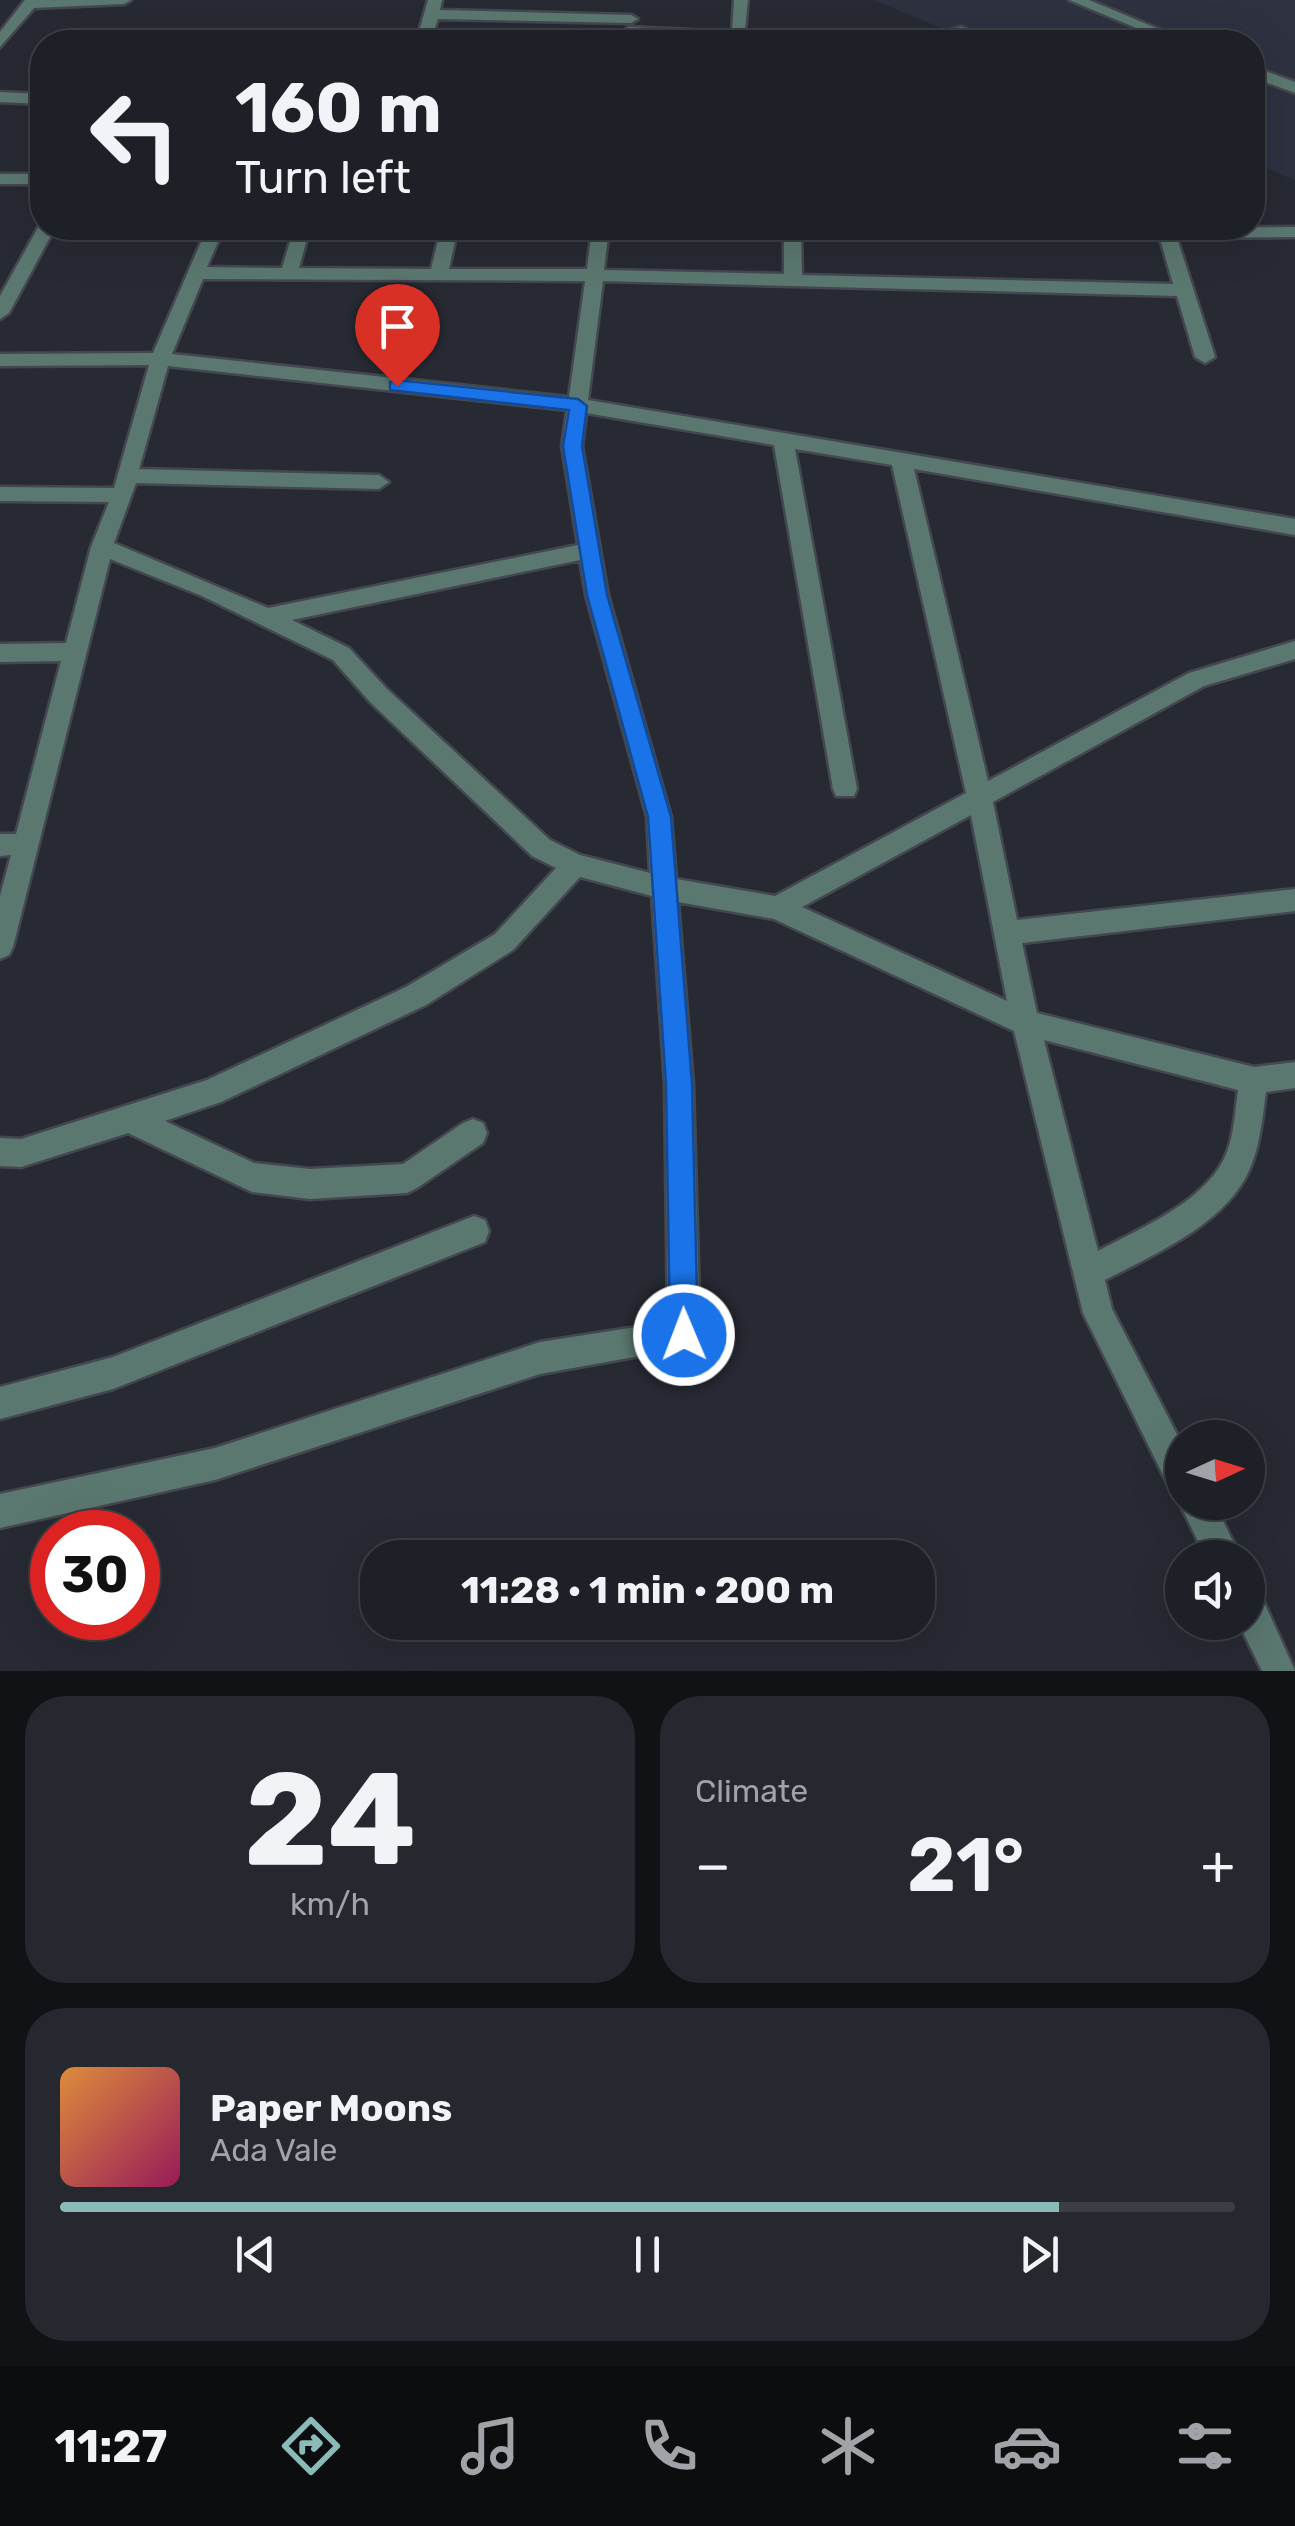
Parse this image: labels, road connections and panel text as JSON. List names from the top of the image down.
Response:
{
  "north": "right",
  "page": {
    "turn": ["160 m", "Turn left"],
    "limit": "30",
    "trip": "11:28 · 1 min · 200 m",
    "tile": [
      ["24", "km/h"],
      "Climate"
    ],
    "heat": ["−", "21°", "+"],
    "song": ["Paper Moons", "Ada Vale"],
    "tabs": "11:27"
  }
}
